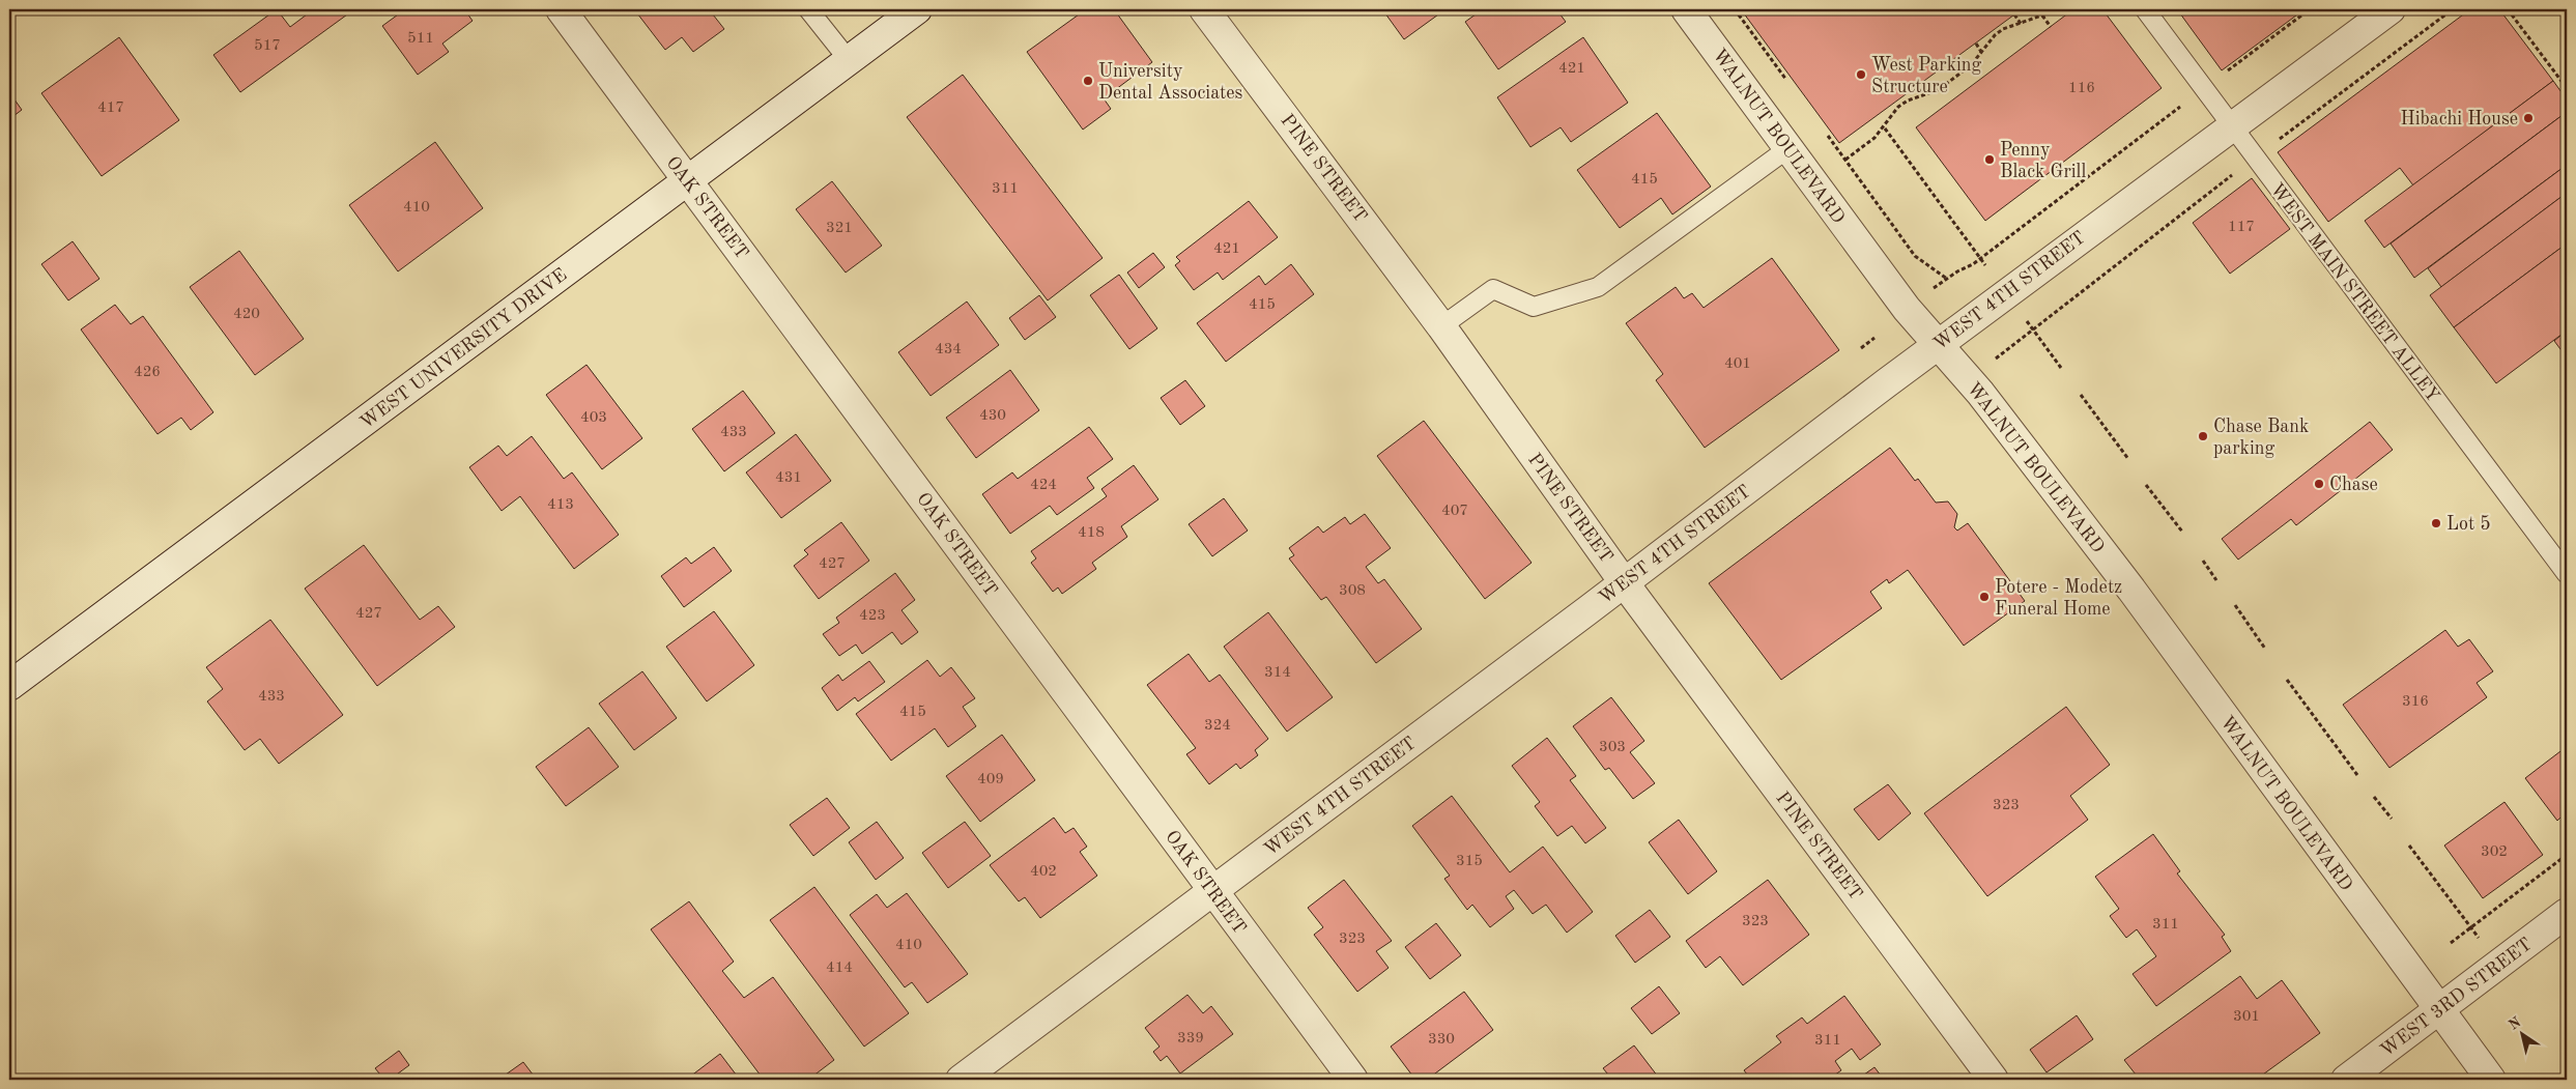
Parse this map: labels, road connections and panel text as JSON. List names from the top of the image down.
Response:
{
  "streets": {
    "street": [
      "WALNUT BOULEVARD",
      "PINE STREET",
      "OAK STREET",
      "WEST 4TH STREET",
      "WEST UNIVERSITY DRIVE",
      "WEST 3RD STREET"
    ],
    "lane": ["WEST MAIN STREET ALLEY"]
  },
  "crossings": [
    ["WALNUT BOULEVARD", "WEST 4TH STREET"],
    ["WALNUT BOULEVARD", "WEST 3RD STREET"],
    ["PINE STREET", "WEST 4TH STREET"],
    ["OAK STREET", "WEST 4TH STREET"],
    ["OAK STREET", "WEST UNIVERSITY DRIVE"],
    ["WEST 4TH STREET", "WEST MAIN STREET ALLEY"]
  ],
  "places": [
    "West Parking Structure",
    "University Dental Associates",
    "Hibachi House",
    "Penny Black Grill",
    "Chase Bank parking",
    "Chase",
    "Lot 5",
    "Potere - Modetz Funeral Home"
  ],
  "house_numbers": [
    "511",
    "517",
    "421",
    "116",
    "417",
    "415",
    "311",
    "410",
    "117",
    "321",
    "421",
    "415",
    "420",
    "434",
    "401",
    "426",
    "430",
    "403",
    "433",
    "431",
    "424",
    "413",
    "407",
    "418",
    "427",
    "308",
    "427",
    "423",
    "314",
    "433",
    "316",
    "415",
    "324",
    "303",
    "409",
    "323",
    "302",
    "315",
    "402",
    "323",
    "311",
    "323",
    "410",
    "414",
    "301",
    "339",
    "330",
    "311"
  ],
  "north": "top left"
}
